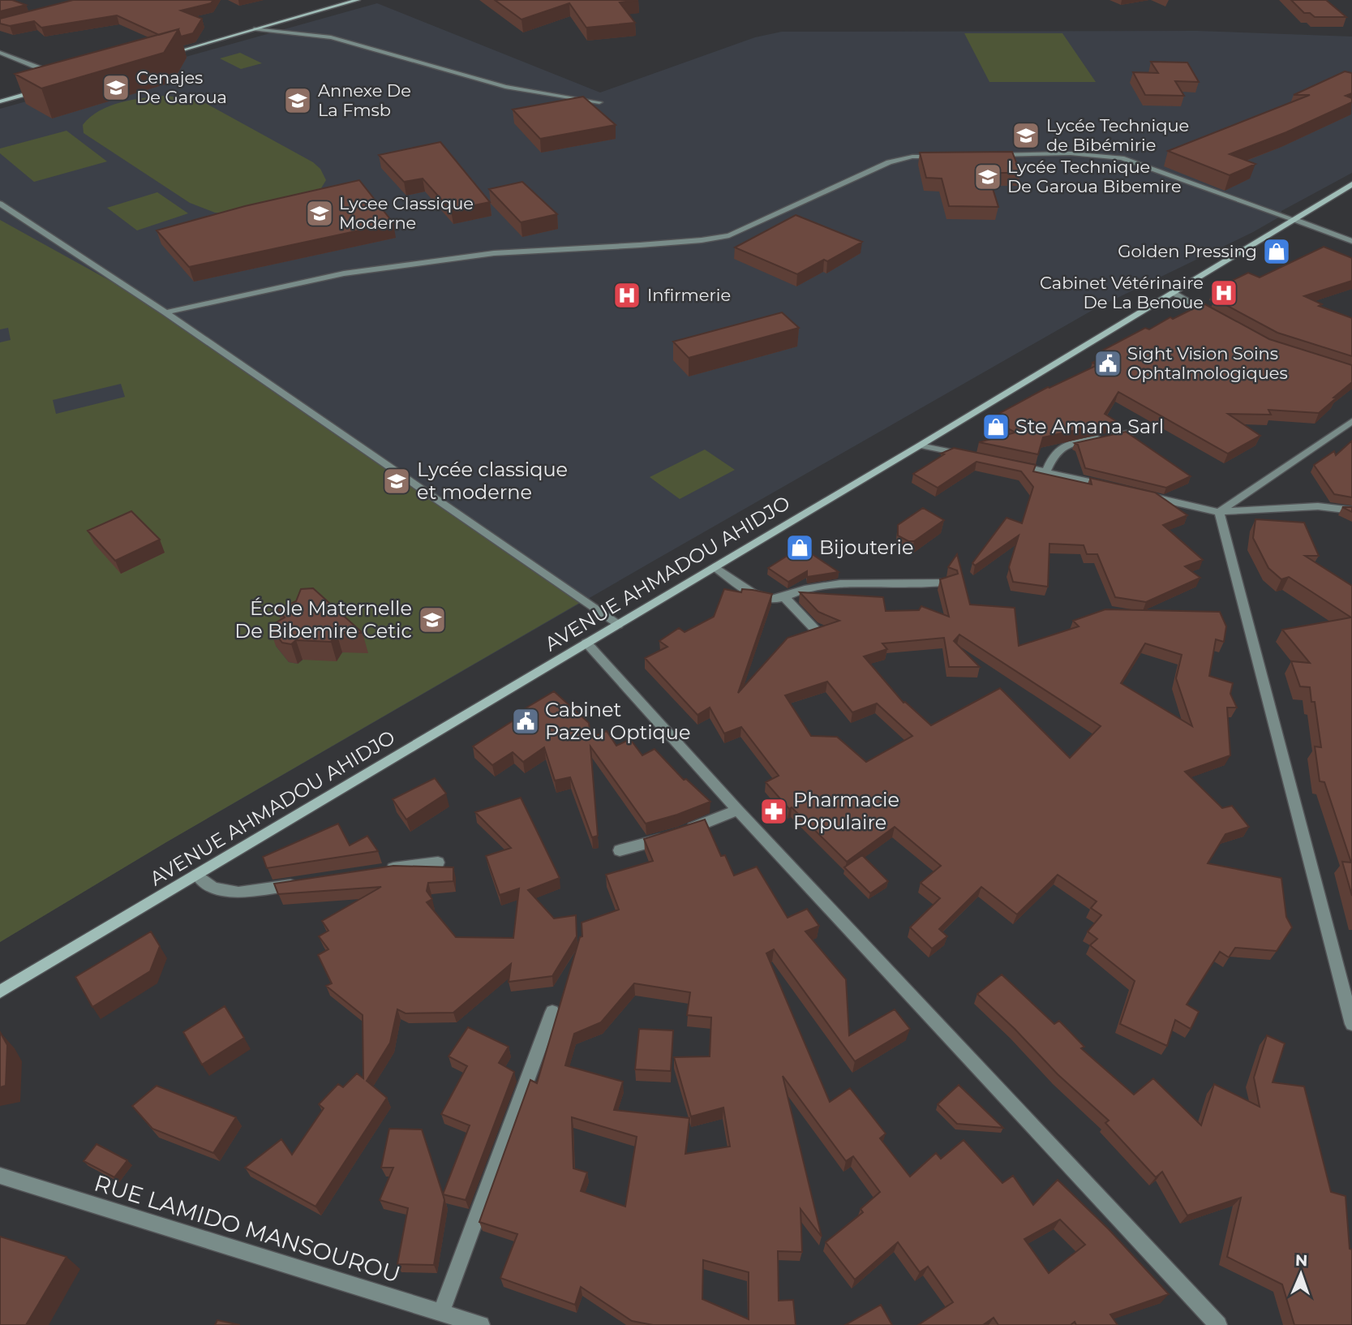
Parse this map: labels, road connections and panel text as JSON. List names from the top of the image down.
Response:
{
  "streets": {
    "main road": ["AVENUE AHMADOU AHIDJO"],
    "street": ["RUE LAMIDO MANSOUROU"]
  },
  "places": {
    "school or university": [
      "Cenajes De Garoua",
      "Annexe De La Fmsb",
      "Lycée Technique de Bibémirie",
      "Lycée Technique De Garoua Bibemire",
      "Lycee Classique Moderne",
      "Lycée classique et moderne",
      "École Maternelle De Bibemire Cetic"
    ],
    "shop": ["Golden Pressing", "Ste Amana Sarl", "Bijouterie"],
    "hospital": ["Cabinet Vétérinaire De La Benoue", "Infirmerie"],
    "public building": ["Sight Vision Soins Ophtalmologiques", "Cabinet Pazeu Optique"],
    "pharmacy": ["Pharmacie Populaire"]
  },
  "north": "top"
}
